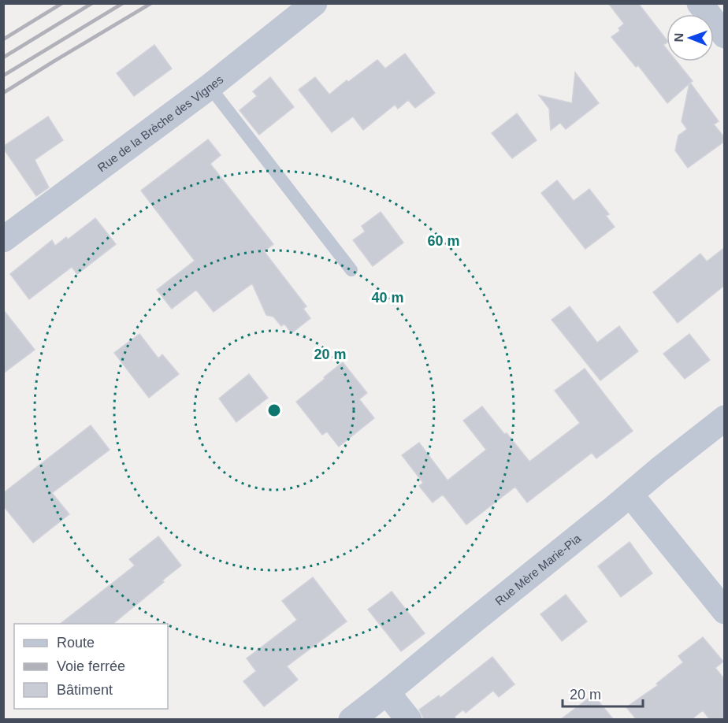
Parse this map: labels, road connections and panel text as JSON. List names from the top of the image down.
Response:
{
  "streets": {
    "street": ["Rue de la Brèche des Vignes", "Rue Mère Marie-Pia"]
  },
  "legend": ["Route", "Voie ferrée", "Bâtiment"],
  "scale_bar": "20 m",
  "north": "left",
  "rings": ["60 m", "40 m", "20 m"]
}
